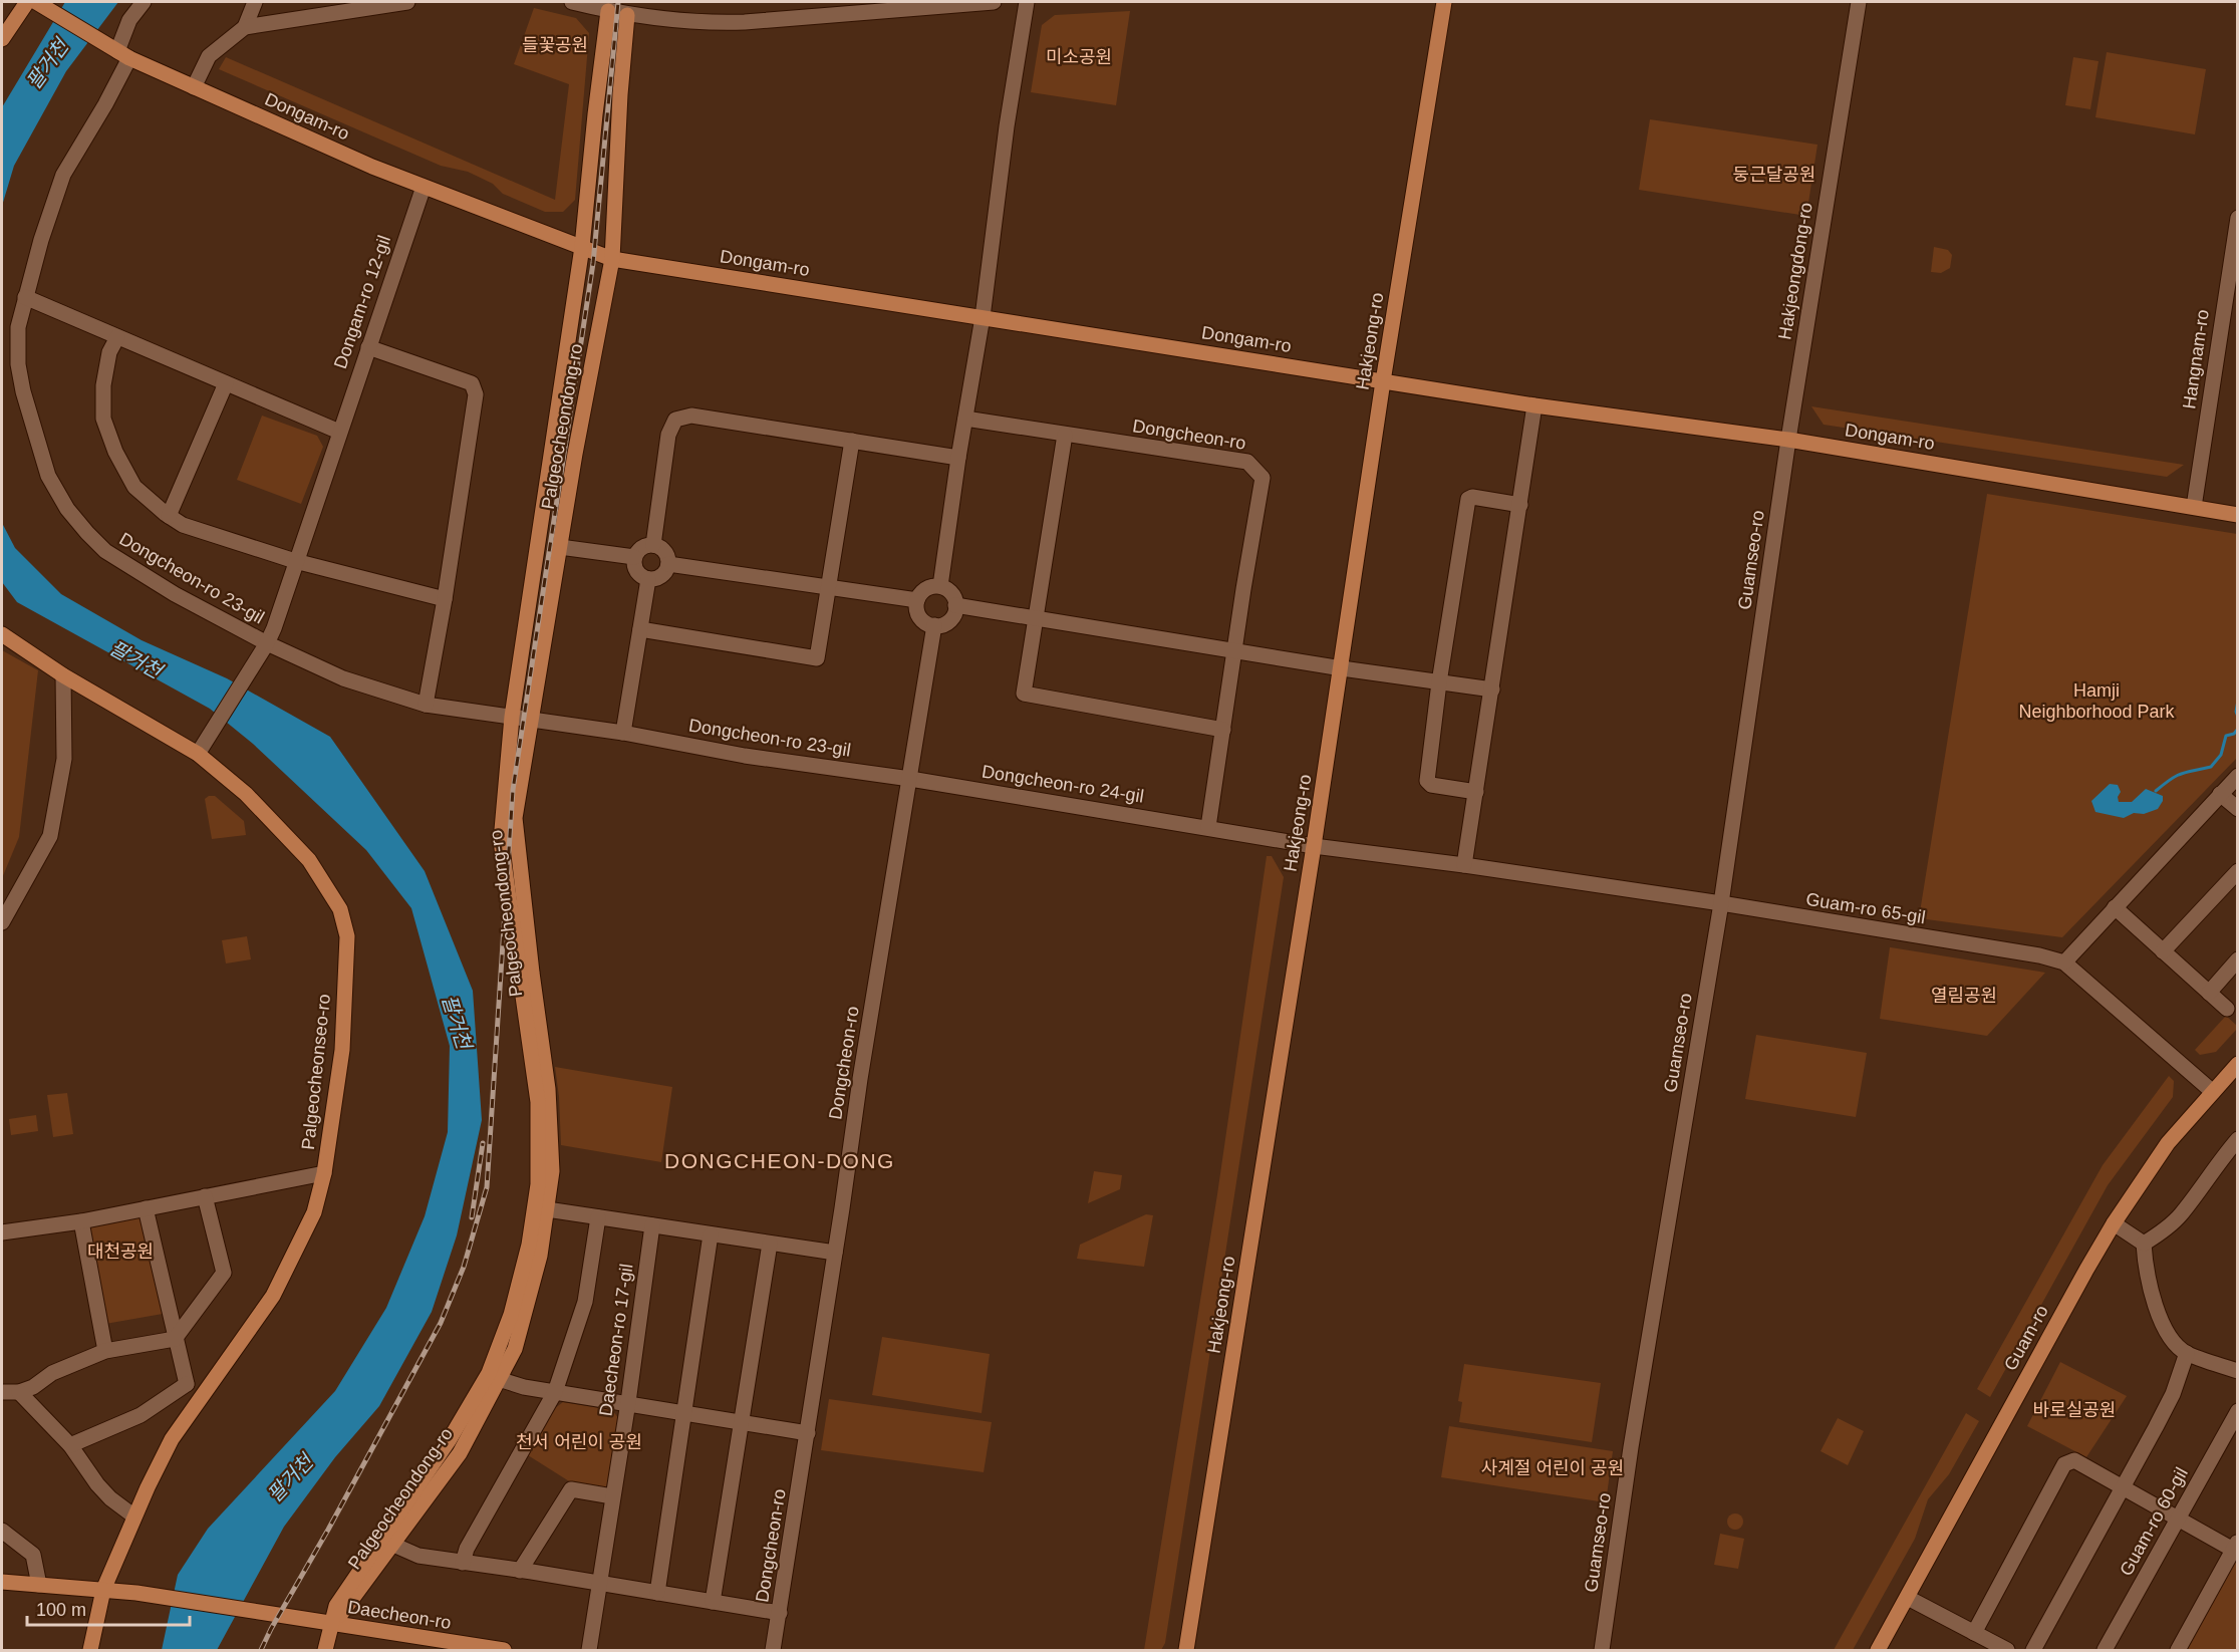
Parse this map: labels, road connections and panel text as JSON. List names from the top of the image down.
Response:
{
  "streets": {
    "main road": [
      "Dongam-ro",
      "Hakjeong-ro",
      "Palgeocheondong-ro",
      "Palgeocheonseo-ro",
      "Guam-ro",
      "Daecheon-ro"
    ],
    "street": [
      "Hakjeongdong-ro",
      "Dongam-ro 12-gil",
      "Hangnam-ro",
      "Dongcheon-ro",
      "Guamseo-ro",
      "Dongcheon-ro 23-gil",
      "Dongcheon-ro 24-gil",
      "Guam-ro 65-gil",
      "Daecheon-ro 17-gil",
      "Guam-ro 60-gil"
    ]
  },
  "crossings": [
    ["Dongam-ro", "Hakjeongdong-ro"],
    ["Dongam-ro", "Dongam-ro 12-gil"],
    ["Dongam-ro", "Hakjeong-ro"],
    ["Dongam-ro", "Hangnam-ro"],
    ["Dongam-ro", "Palgeocheondong-ro"],
    ["Dongam-ro", "Guamseo-ro"],
    ["Dongam-ro", "Dongcheon-ro 23-gil"],
    ["Hakjeongdong-ro", "Guamseo-ro"],
    ["Dongam-ro 12-gil", "Dongcheon-ro 23-gil"],
    ["Dongam-ro 12-gil", "Palgeocheonseo-ro"],
    ["Hakjeong-ro", "Dongcheon-ro 24-gil"],
    ["Hakjeong-ro", "Guam-ro 65-gil"],
    ["Palgeocheondong-ro", "Dongcheon-ro 23-gil"],
    ["Palgeocheondong-ro", "Daecheon-ro"],
    ["Dongcheon-ro", "Dongcheon-ro 23-gil"],
    ["Dongcheon-ro", "Dongcheon-ro 24-gil"],
    ["Guamseo-ro", "Guam-ro 65-gil"],
    ["Dongcheon-ro 23-gil", "Dongcheon-ro 24-gil"],
    ["Dongcheon-ro 24-gil", "Guam-ro 65-gil"],
    ["Guam-ro 65-gil", "Guam-ro"],
    ["Palgeocheonseo-ro", "Daecheon-ro"]
  ],
  "districts": ["DONGCHEON-DONG"],
  "water": ["팔거천"],
  "parks": [
    "들꽃공원",
    "미소공원",
    "둥근달공원",
    "Hamji Neighborhood Park",
    "열림공원",
    "대천공원",
    "바로실공원",
    "천서 어린이 공원",
    "사계절 어린이 공원"
  ],
  "scale_bar": "100 m"
}
